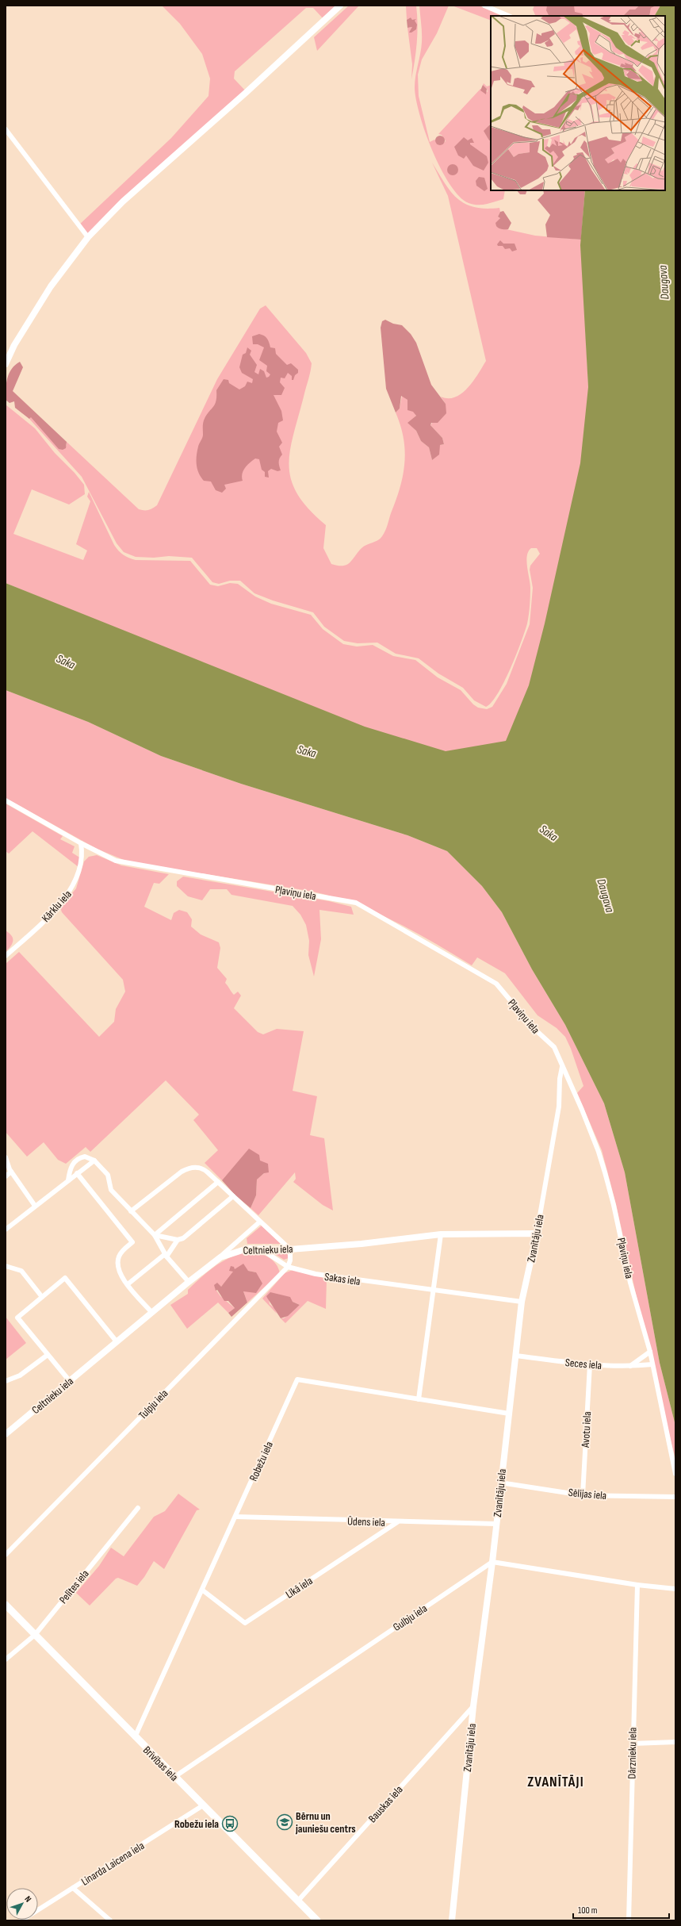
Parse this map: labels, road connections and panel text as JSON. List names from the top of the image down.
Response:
{
  "streets": {
    "main road": ["Brīvības iela"],
    "street": [
      "Pļaviņu iela",
      "Kārklu iela",
      "Zvanītāju iela",
      "Celtnieku iela",
      "Sakas iela",
      "Seces iela",
      "Tulpju iela",
      "Avotu iela",
      "Robežu iela",
      "Sēlijas iela",
      "Ūdens iela",
      "Pelītes iela",
      "Līkā iela",
      "Gulbju iela",
      "Dārznieku iela",
      "Bauskas iela",
      "Linarda Laicena iela"
    ]
  },
  "crossings": [
    ["Pļaviņu iela", "Kārklu iela"],
    ["Pļaviņu iela", "Zvanītāju iela"],
    ["Pļaviņu iela", "Seces iela"],
    ["Zvanītāju iela", "Celtnieku iela"],
    ["Zvanītāju iela", "Sakas iela"],
    ["Zvanītāju iela", "Seces iela"],
    ["Zvanītāju iela", "Robežu iela"],
    ["Zvanītāju iela", "Sēlijas iela"],
    ["Zvanītāju iela", "Ūdens iela"],
    ["Zvanītāju iela", "Gulbju iela"],
    ["Zvanītāju iela", "Bauskas iela"],
    ["Celtnieku iela", "Sakas iela"],
    ["Sakas iela", "Tulpju iela"],
    ["Seces iela", "Avotu iela"],
    ["Avotu iela", "Sēlijas iela"],
    ["Robežu iela", "Ūdens iela"],
    ["Robežu iela", "Līkā iela"],
    ["Robežu iela", "Brīvības iela"],
    ["Ūdens iela", "Līkā iela"],
    ["Pelītes iela", "Brīvības iela"],
    ["Gulbju iela", "Brīvības iela"],
    ["Brīvības iela", "Bauskas iela"],
    ["Brīvības iela", "Linarda Laicena iela"]
  ],
  "districts": ["ZVANĪTĀJI"],
  "water": ["Daugava", "Saka"],
  "places": {
    "school or university": ["Bērnu un jauniešu centrs"],
    "bus stop": ["Robežu iela"]
  },
  "scale_bar": "100 m",
  "north": "top right"
}
